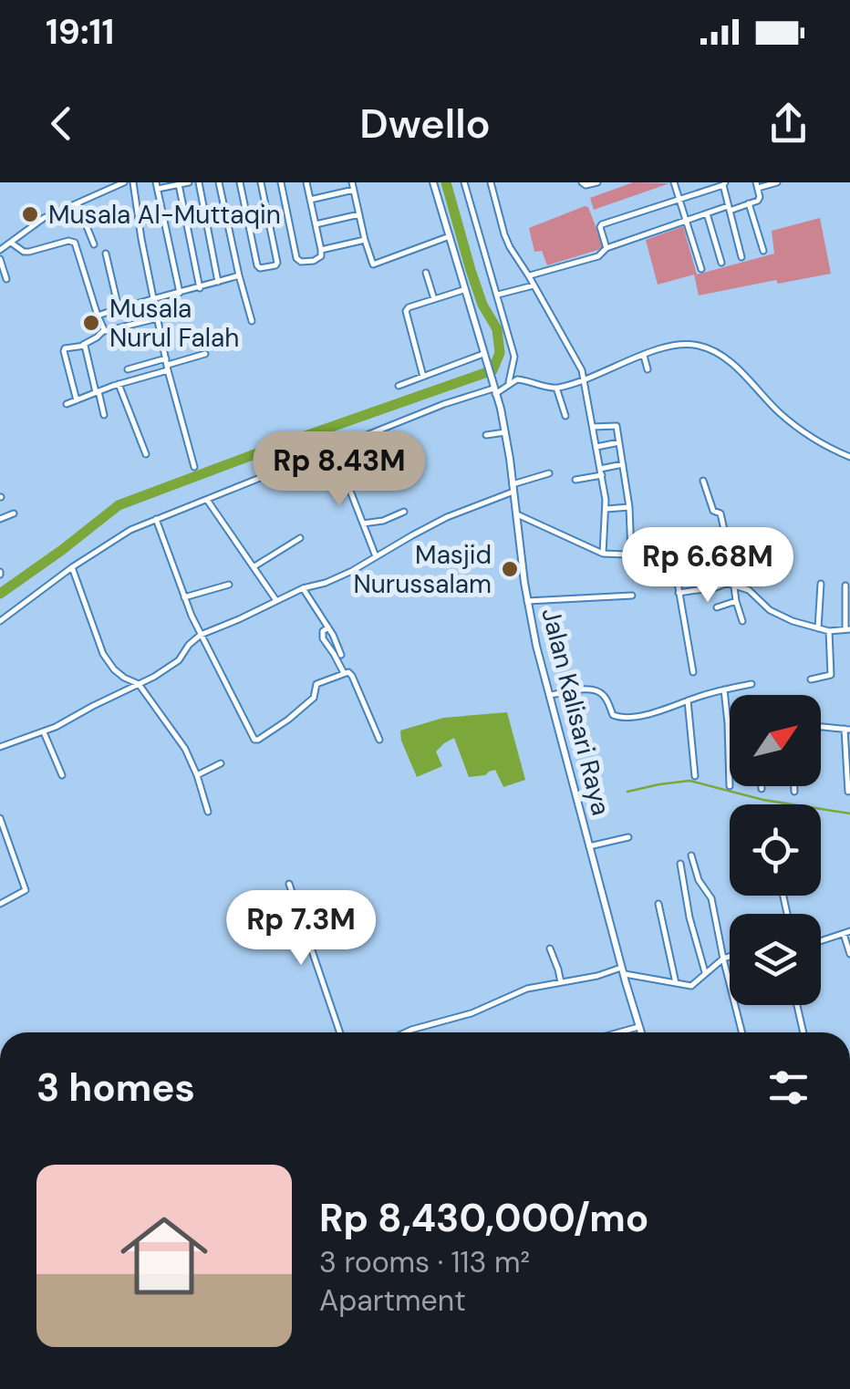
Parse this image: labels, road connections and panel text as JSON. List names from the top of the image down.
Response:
{
  "streets": {
    "street": ["Jalan Kalisari Raya"]
  },
  "places": ["Musala Al-Muttaqin", "Musala Nurul Falah", "Masjid Nurussalam"],
  "north": "top right",
  "page": {
    "status": "19:11",
    "header": "Dwello",
    "price": ["Rp 8.43M", "Rp 6.68M", "Rp 7.3M"],
    "heading": "3 homes",
    "list": [
      {
        "name": "Rp 8,430,000/mo",
        "note": "3 rooms · 113 m² · Apartment"
      }
    ]
  }
}
